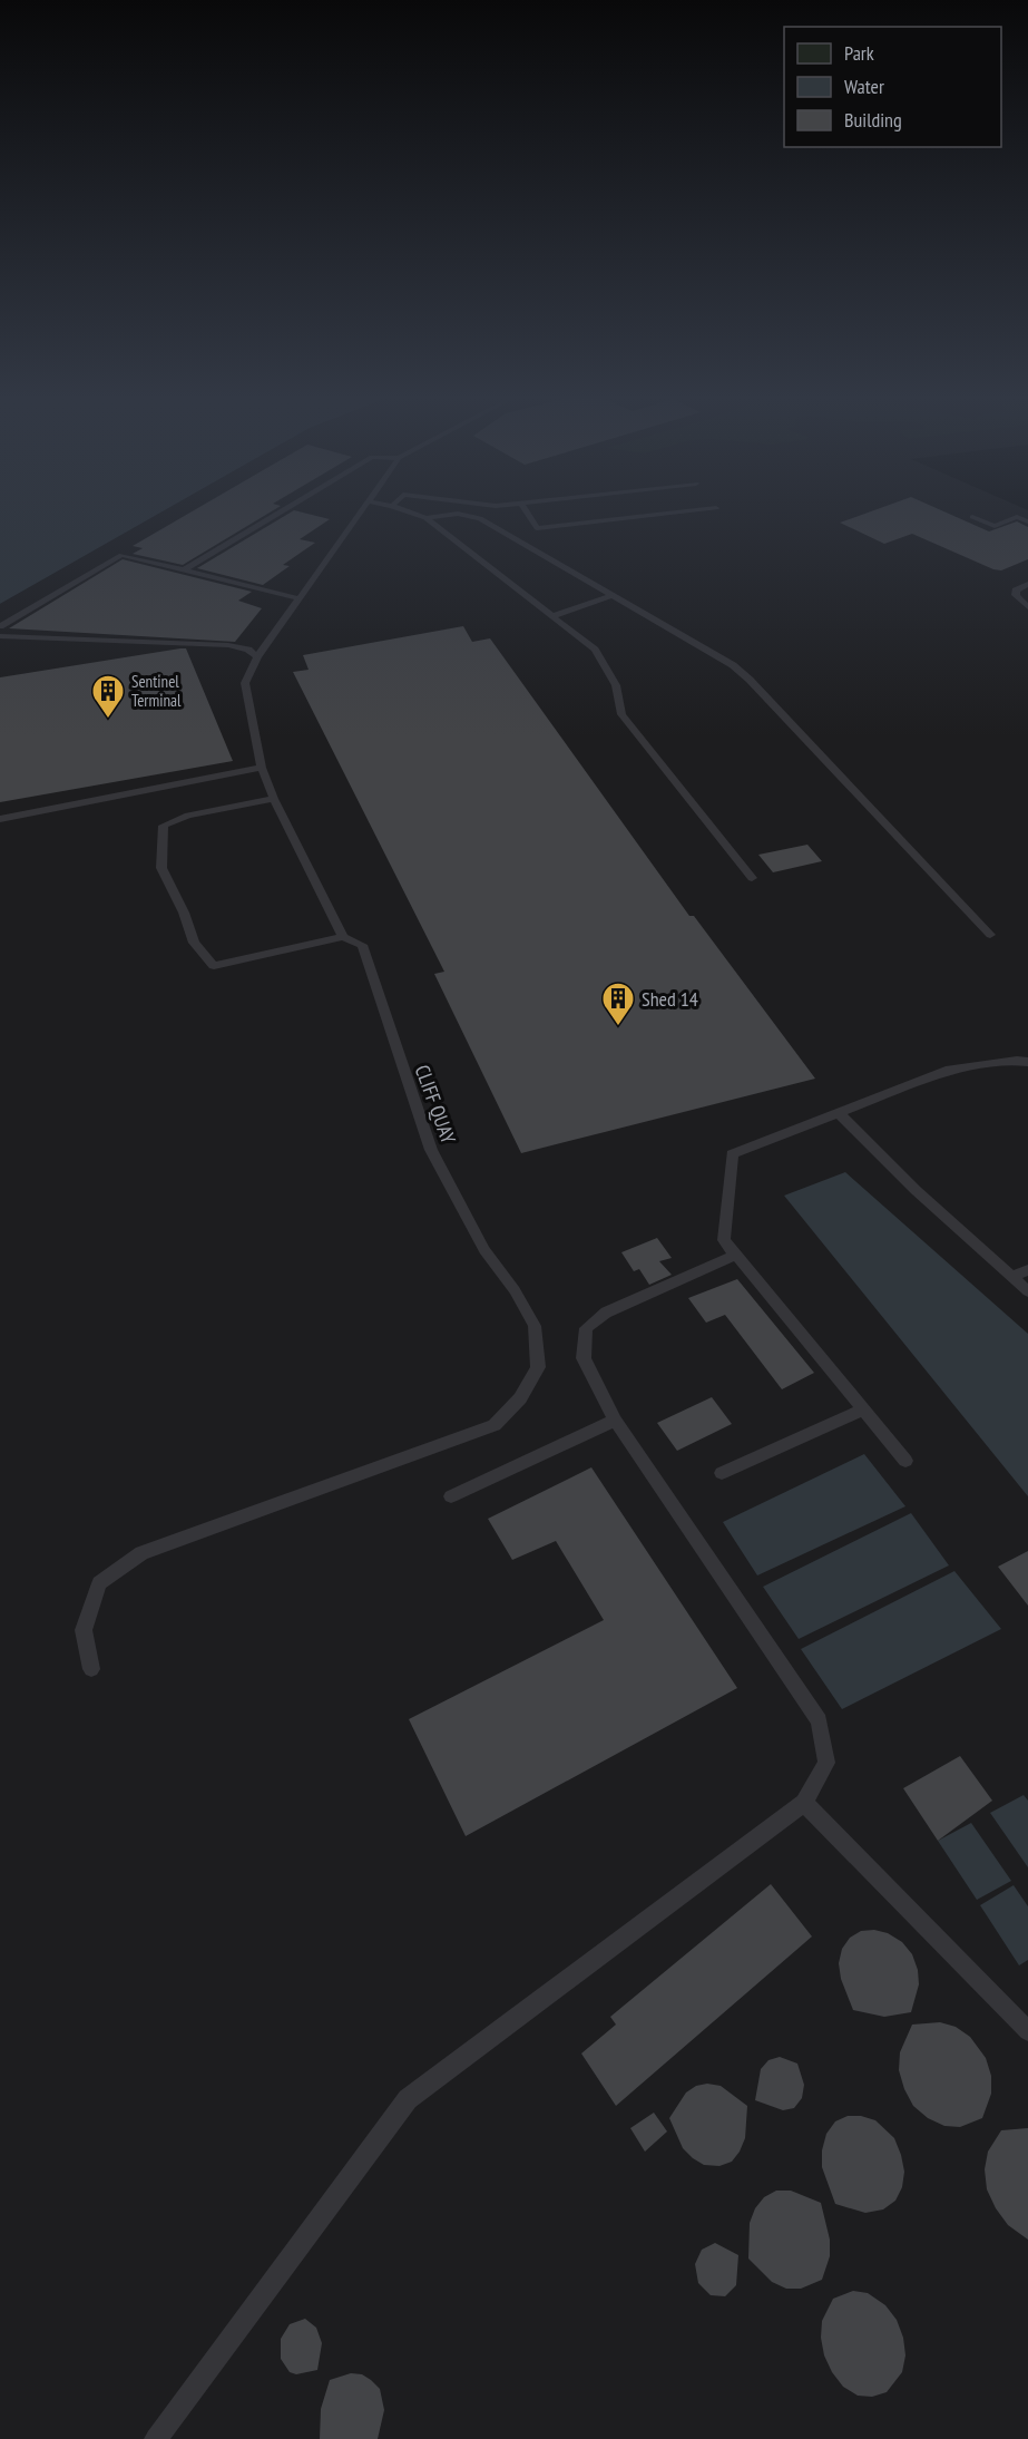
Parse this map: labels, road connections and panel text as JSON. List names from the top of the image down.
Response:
{
  "streets": {
    "lane": ["CLIFF QUAY"]
  },
  "places": {
    "building": ["Sentinel Terminal", "Shed 14"]
  },
  "legend": ["Park", "Water", "Building"]
}
